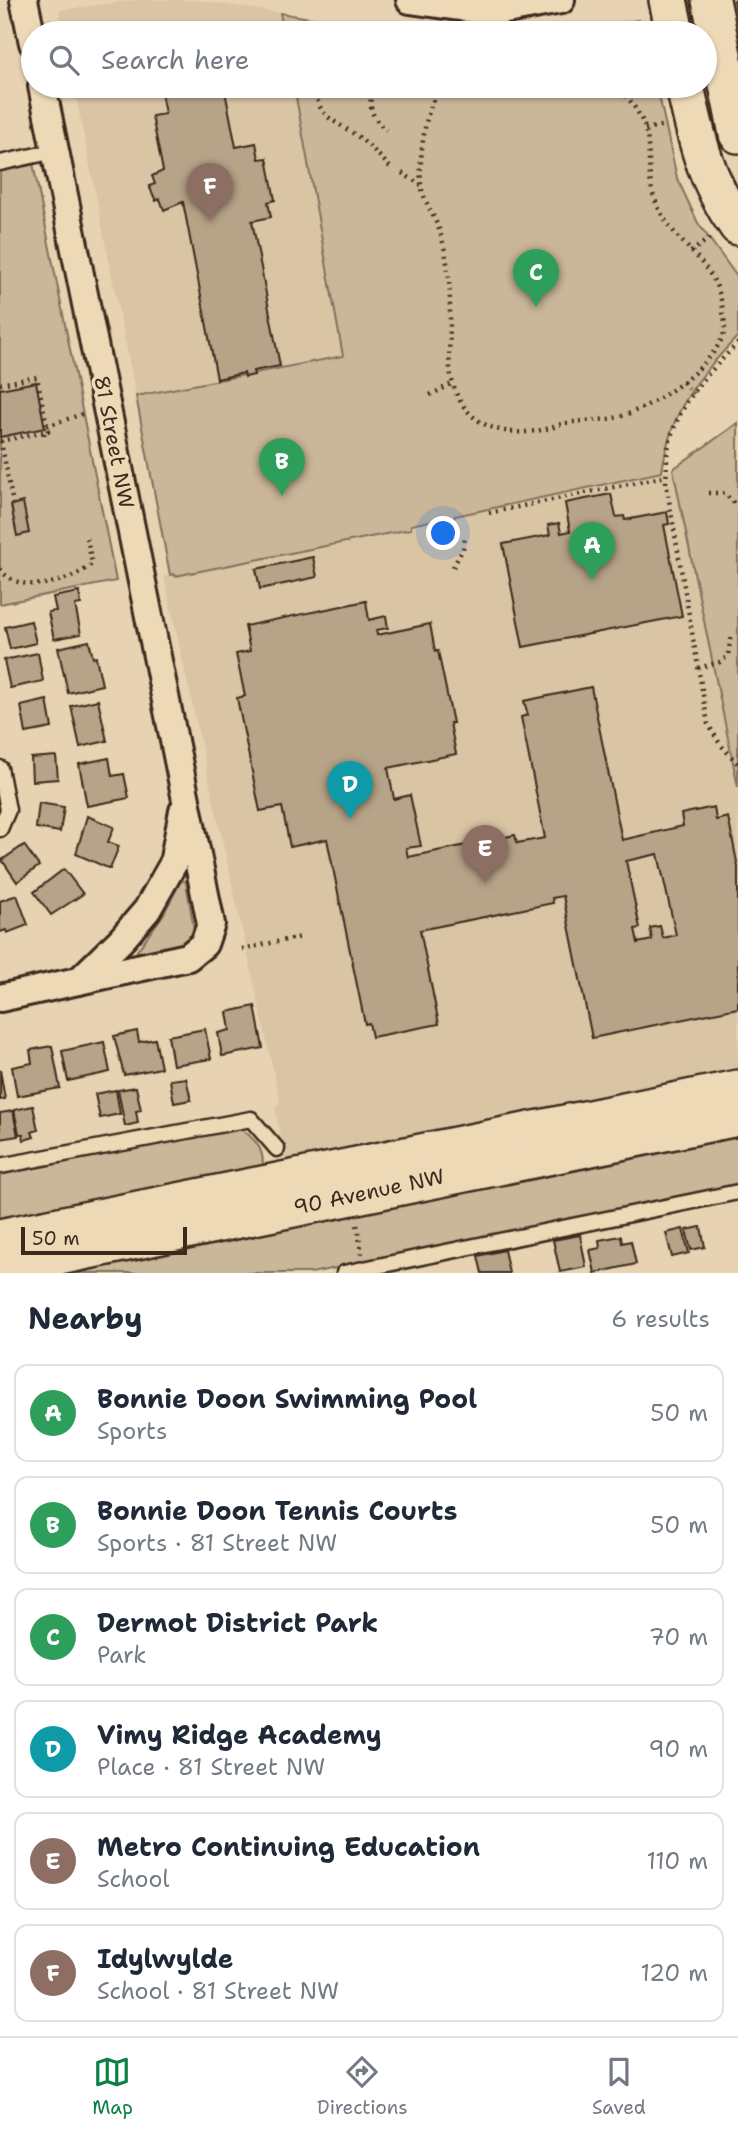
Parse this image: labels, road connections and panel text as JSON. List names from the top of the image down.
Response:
{
  "streets": {
    "main road": ["90 Avenue NW"],
    "street": ["81 Street NW"]
  },
  "scale_bar": "50 m",
  "page": {
    "search": "Search here",
    "pins": [
      "F",
      "C",
      "B",
      "A",
      "D",
      "E"
    ],
    "scale": "50 m",
    "heading": ["Nearby", "6 results"],
    "list": [
      {
        "mark": "A",
        "name": "Bonnie Doon Swimming Pool",
        "note": "Sports",
        "value": "50 m"
      },
      {
        "mark": "B",
        "name": "Bonnie Doon Tennis Courts",
        "note": "Sports · 81 Street NW",
        "value": "50 m"
      },
      {
        "mark": "C",
        "name": "Dermot District Park",
        "note": "Park",
        "value": "70 m"
      },
      {
        "mark": "D",
        "name": "Vimy Ridge Academy",
        "note": "Place · 81 Street NW",
        "value": "90 m"
      },
      {
        "mark": "E",
        "name": "Metro Continuing Education",
        "note": "School",
        "value": "110 m"
      },
      {
        "mark": "F",
        "name": "Idylwylde",
        "note": "School · 81 Street NW",
        "value": "120 m"
      }
    ],
    "nav": ["Map", "Directions", "Saved"]
  }
}
